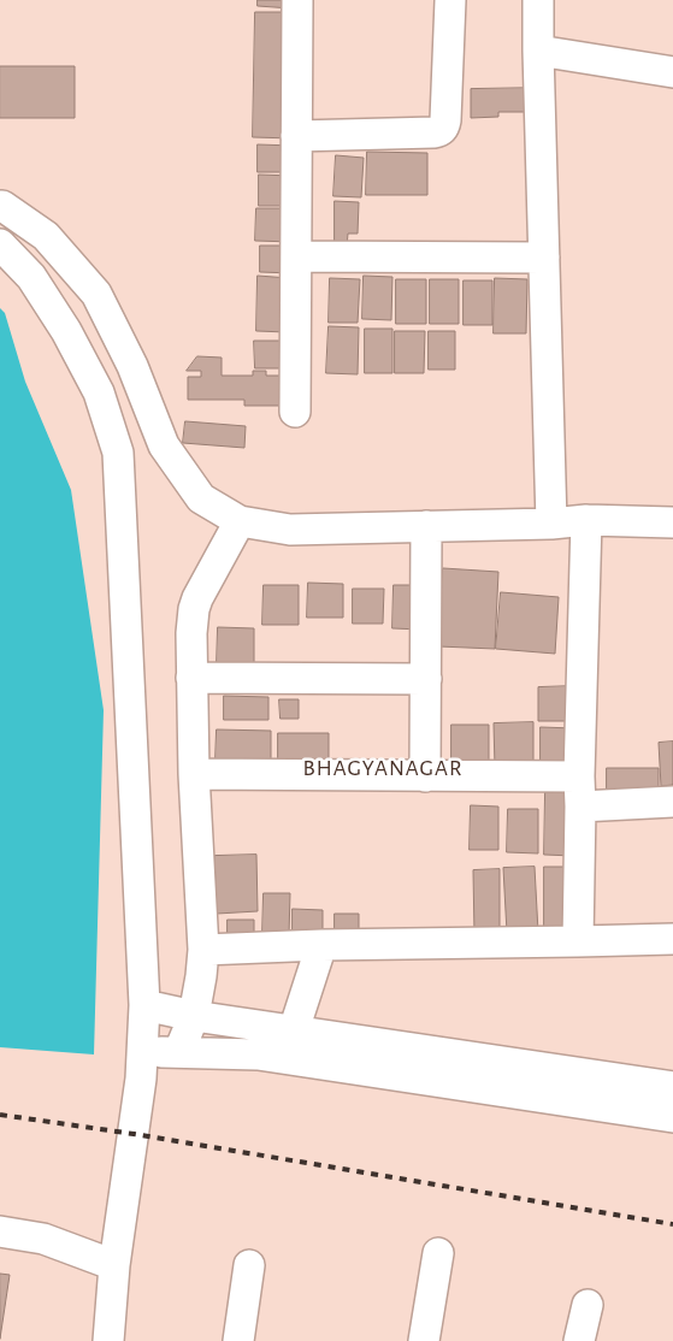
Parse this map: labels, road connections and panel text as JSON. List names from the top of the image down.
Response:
{
  "districts": ["BHAGYANAGAR"]
}
